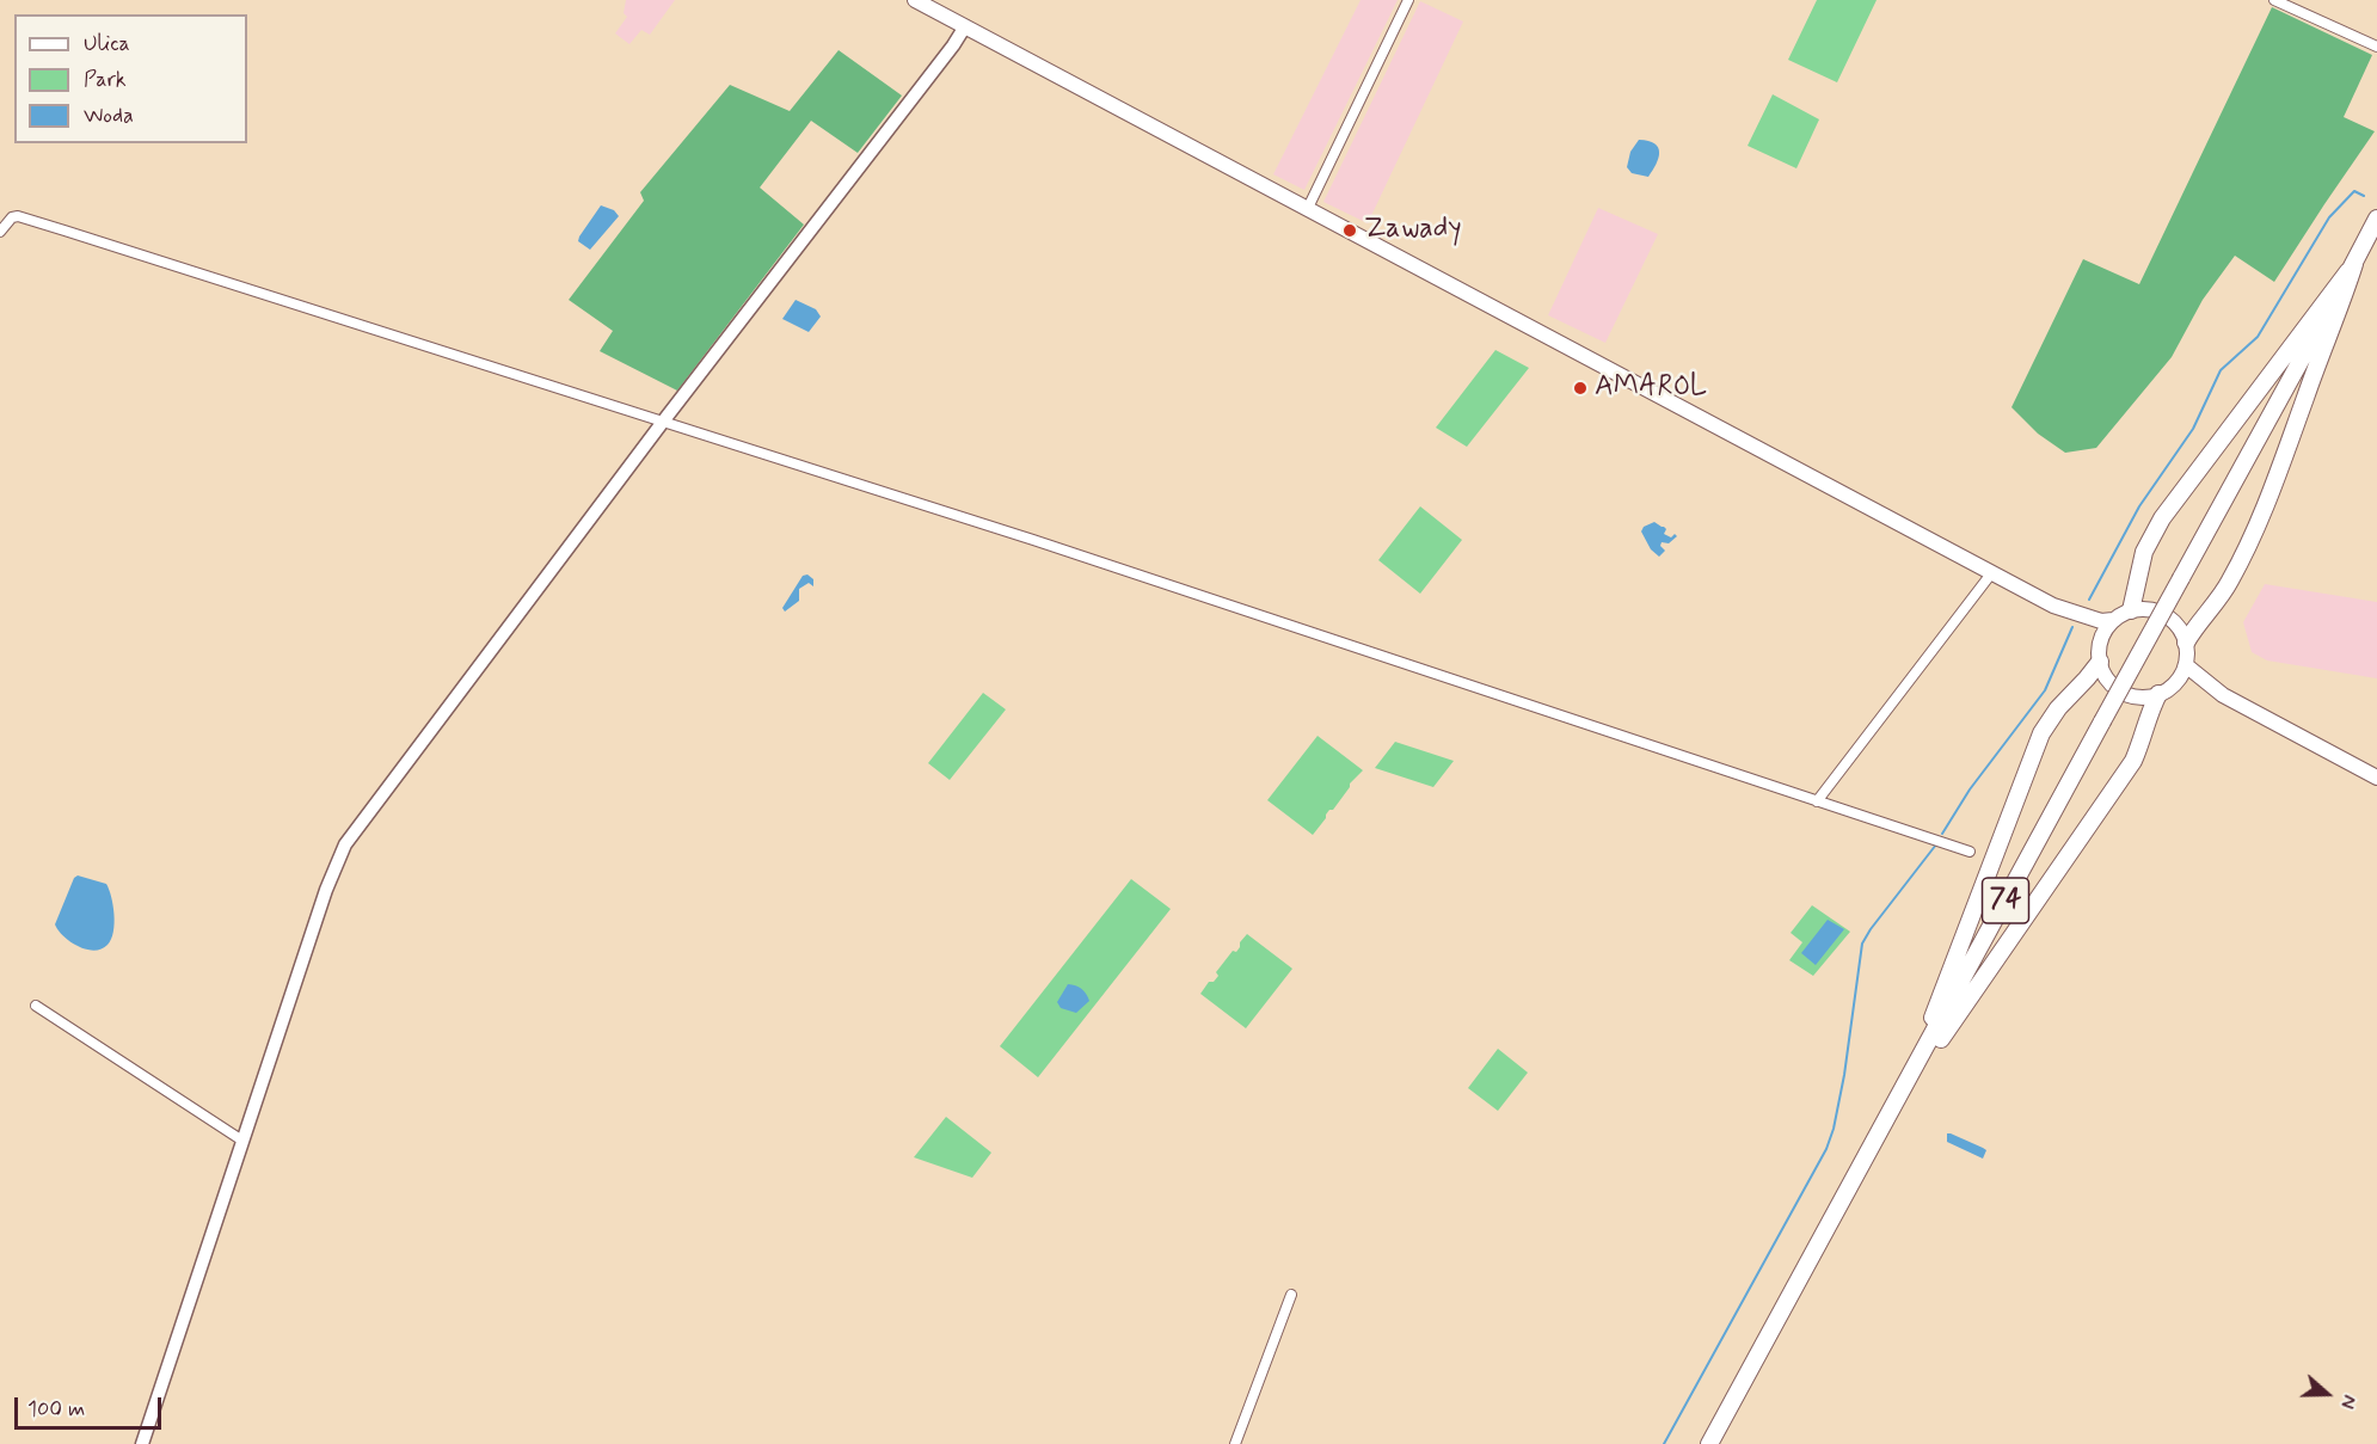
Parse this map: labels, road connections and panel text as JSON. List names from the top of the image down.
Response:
{
  "streets": {
    "main road": ["74"]
  },
  "places": ["Zawady", "AMAROL"],
  "legend": ["Ulica", "Park", "Woda"],
  "scale_bar": "100 m",
  "north": "right"
}
